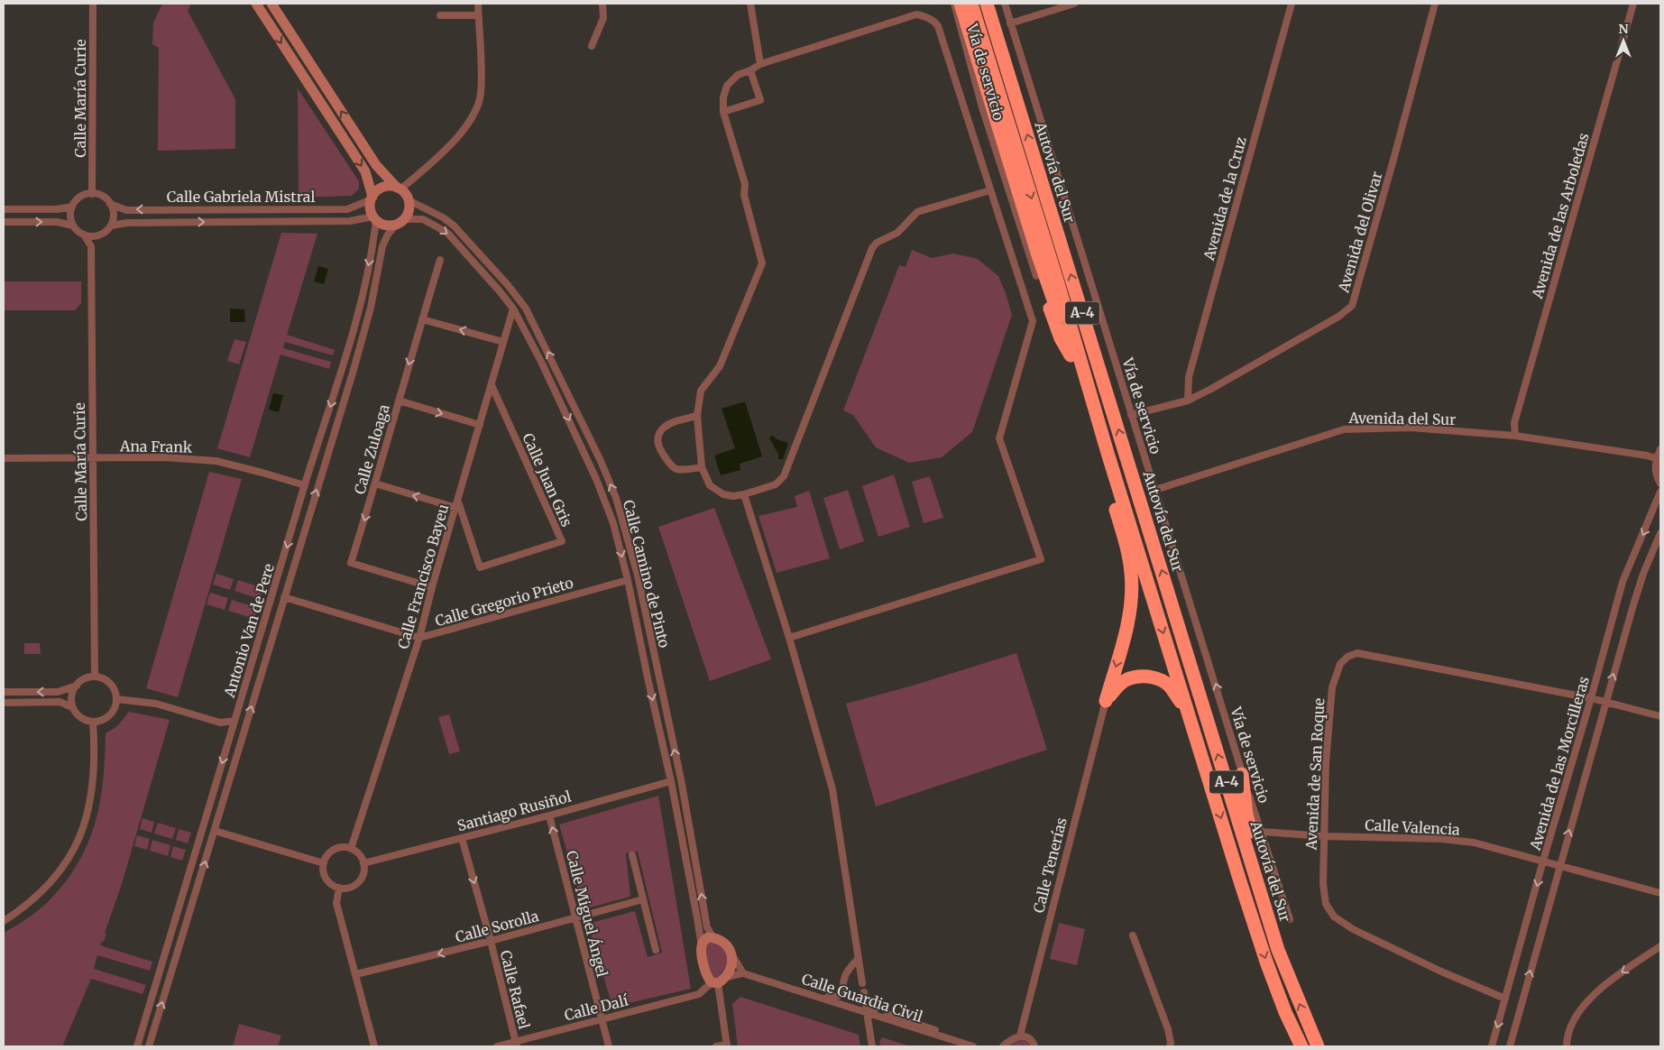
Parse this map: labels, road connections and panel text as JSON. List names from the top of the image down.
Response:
{
  "streets": {
    "highway": ["Autovía del Sur", "A-4"],
    "street": [
      "Vía de servicio",
      "Calle María Curie",
      "Calle Gabriela Mistral",
      "Avenida de la Cruz",
      "Avenida de las Arboledas",
      "Avenida del Olivar",
      "Avenida del Sur",
      "Ana Frank",
      "Calle Zuloaga",
      "Calle Juan Gris",
      "Calle Camino de Pinto",
      "Calle Francisco Bayeu",
      "Calle Gregorio Prieto",
      "Antonio Van de Pere",
      "Avenida de las Morcilleras",
      "Avenida de San Roque",
      "Santiago Rusiñol",
      "Calle Valencia",
      "Calle Tenerías",
      "Calle Miguel Ángel",
      "Calle Sorolla",
      "Calle Rafael",
      "Calle Guardia Civil",
      "Calle Dalí"
    ]
  },
  "crossings": [
    ["Vía de servicio", "Avenida del Olivar"],
    ["Vía de servicio", "Avenida del Sur"],
    ["Vía de servicio", "Calle Valencia"],
    ["Calle María Curie", "Calle Gabriela Mistral"],
    ["Calle María Curie", "Ana Frank"],
    ["Calle Gabriela Mistral", "Calle Camino de Pinto"],
    ["Calle Gabriela Mistral", "Antonio Van de Pere"],
    ["Avenida de la Cruz", "Avenida del Olivar"],
    ["Avenida de las Arboledas", "Avenida del Sur"],
    ["Ana Frank", "Antonio Van de Pere"],
    ["Calle Zuloaga", "Calle Francisco Bayeu"],
    ["Calle Juan Gris", "Calle Francisco Bayeu"],
    ["Calle Camino de Pinto", "Calle Francisco Bayeu"],
    ["Calle Camino de Pinto", "Calle Gregorio Prieto"],
    ["Calle Camino de Pinto", "Antonio Van de Pere"],
    ["Calle Camino de Pinto", "Santiago Rusiñol"],
    ["Calle Camino de Pinto", "Calle Dalí"],
    ["Calle Francisco Bayeu", "Calle Gregorio Prieto"],
    ["Calle Francisco Bayeu", "Santiago Rusiñol"],
    ["Calle Gregorio Prieto", "Antonio Van de Pere"],
    ["Avenida de las Morcilleras", "Avenida de San Roque"],
    ["Avenida de las Morcilleras", "Calle Valencia"],
    ["Avenida de San Roque", "Calle Valencia"],
    ["Santiago Rusiñol", "Calle Miguel Ángel"],
    ["Santiago Rusiñol", "Calle Rafael"],
    ["Calle Miguel Ángel", "Calle Sorolla"],
    ["Calle Miguel Ángel", "Calle Dalí"],
    ["Calle Sorolla", "Calle Rafael"],
    ["Calle Rafael", "Calle Dalí"]
  ],
  "one_way": ["Calle Miguel Ángel", "Calle Sorolla", "Calle Rafael"],
  "north": "top"
}
